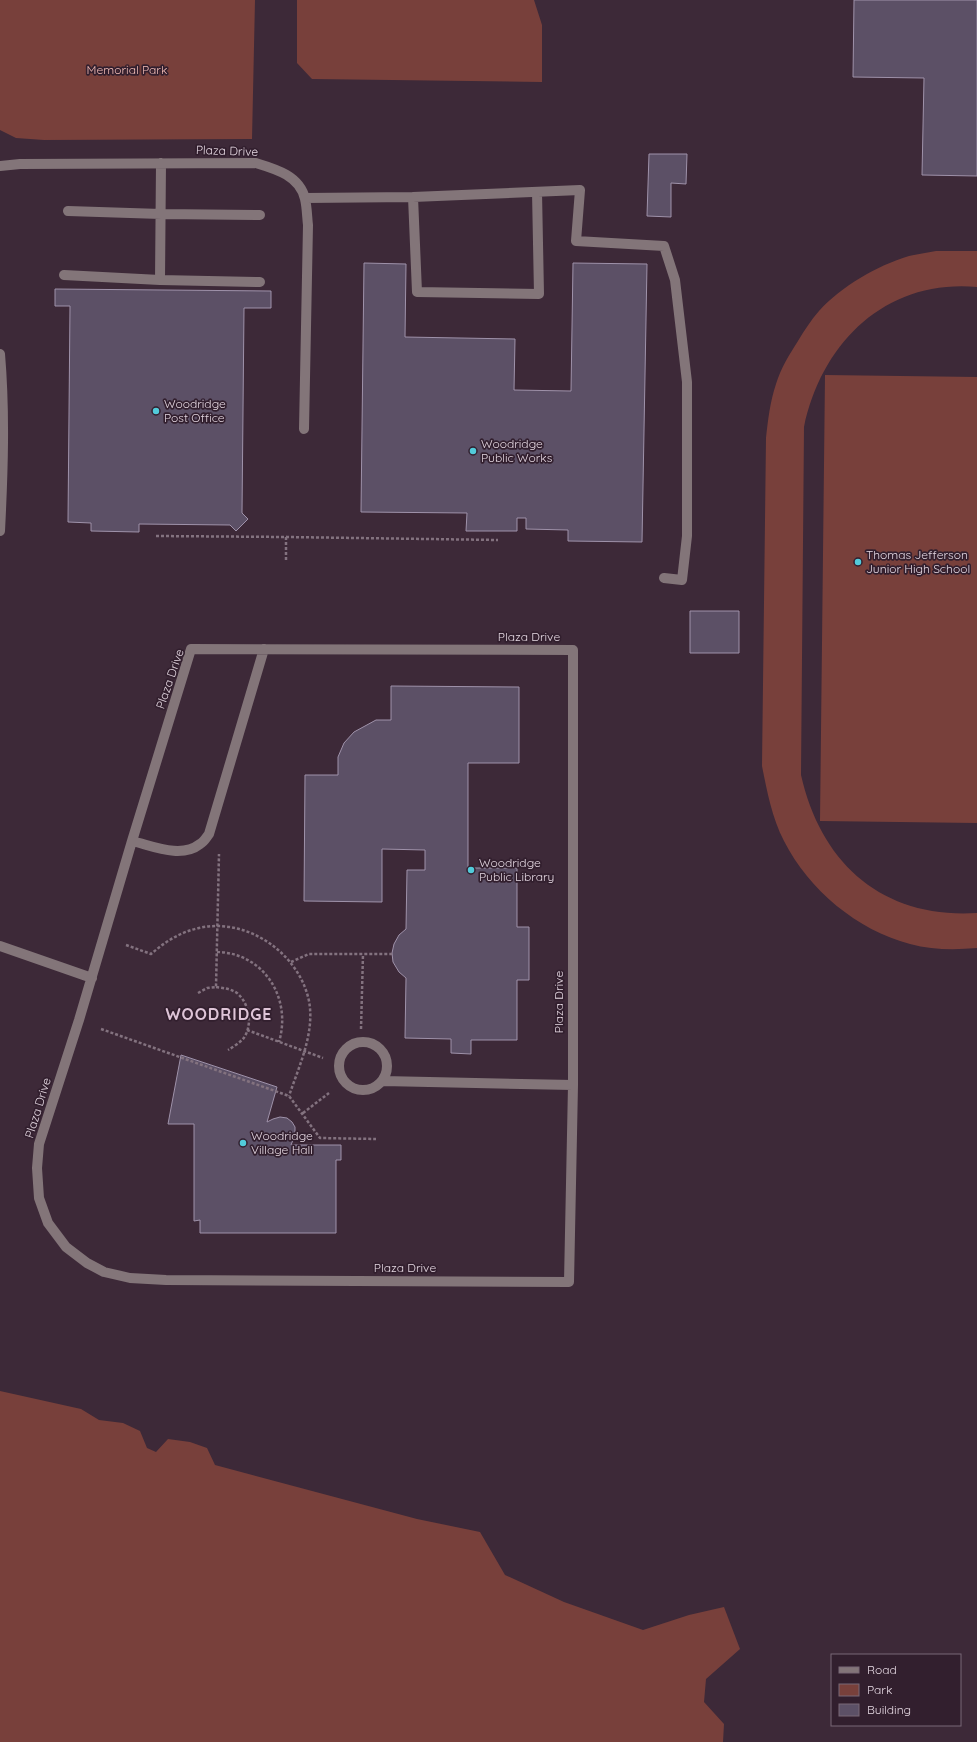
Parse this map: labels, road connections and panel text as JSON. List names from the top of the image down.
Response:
{
  "streets": {
    "street": ["Plaza Drive"]
  },
  "districts": ["WOODRIDGE"],
  "parks": ["Memorial Park"],
  "places": [
    "Woodridge Post Office",
    "Woodridge Public Works",
    "Thomas Jefferson Junior High School",
    "Woodridge Public Library",
    "Woodridge Village Hall"
  ],
  "legend": ["Road", "Park", "Building"]
}
